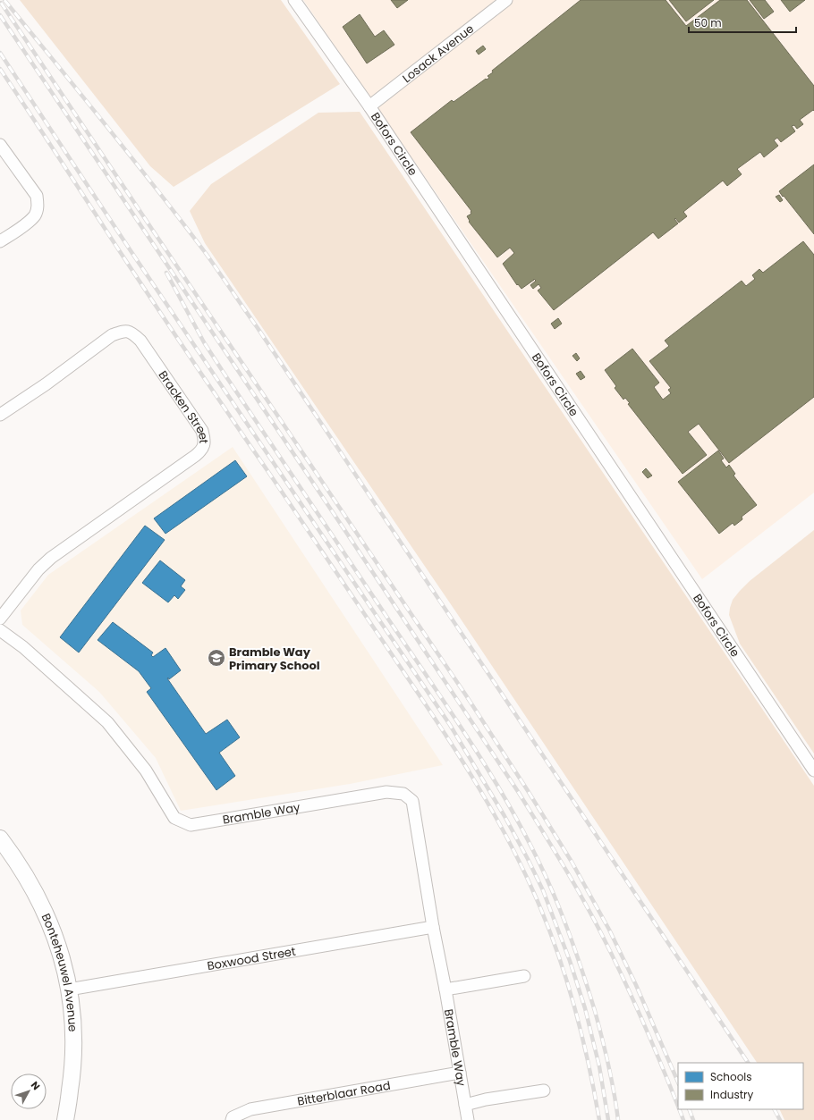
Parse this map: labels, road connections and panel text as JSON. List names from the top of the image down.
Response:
{
  "streets": {
    "street": [
      "Losack Avenue",
      "Bofors Circle",
      "Bracken Street",
      "Bramble Way",
      "Boxwood Street",
      "Bonteheuwel Avenue",
      "Bitterblaar Road"
    ]
  },
  "crossings": [
    ["Losack Avenue", "Bofors Circle"],
    ["Bramble Way", "Boxwood Street"],
    ["Bramble Way", "Bitterblaar Road"],
    ["Boxwood Street", "Bonteheuwel Avenue"]
  ],
  "places": {
    "school or university": ["Bramble Way Primary School"]
  },
  "legend": ["Schools", "Industry"],
  "scale_bar": "50 m",
  "north": "top right"
}
